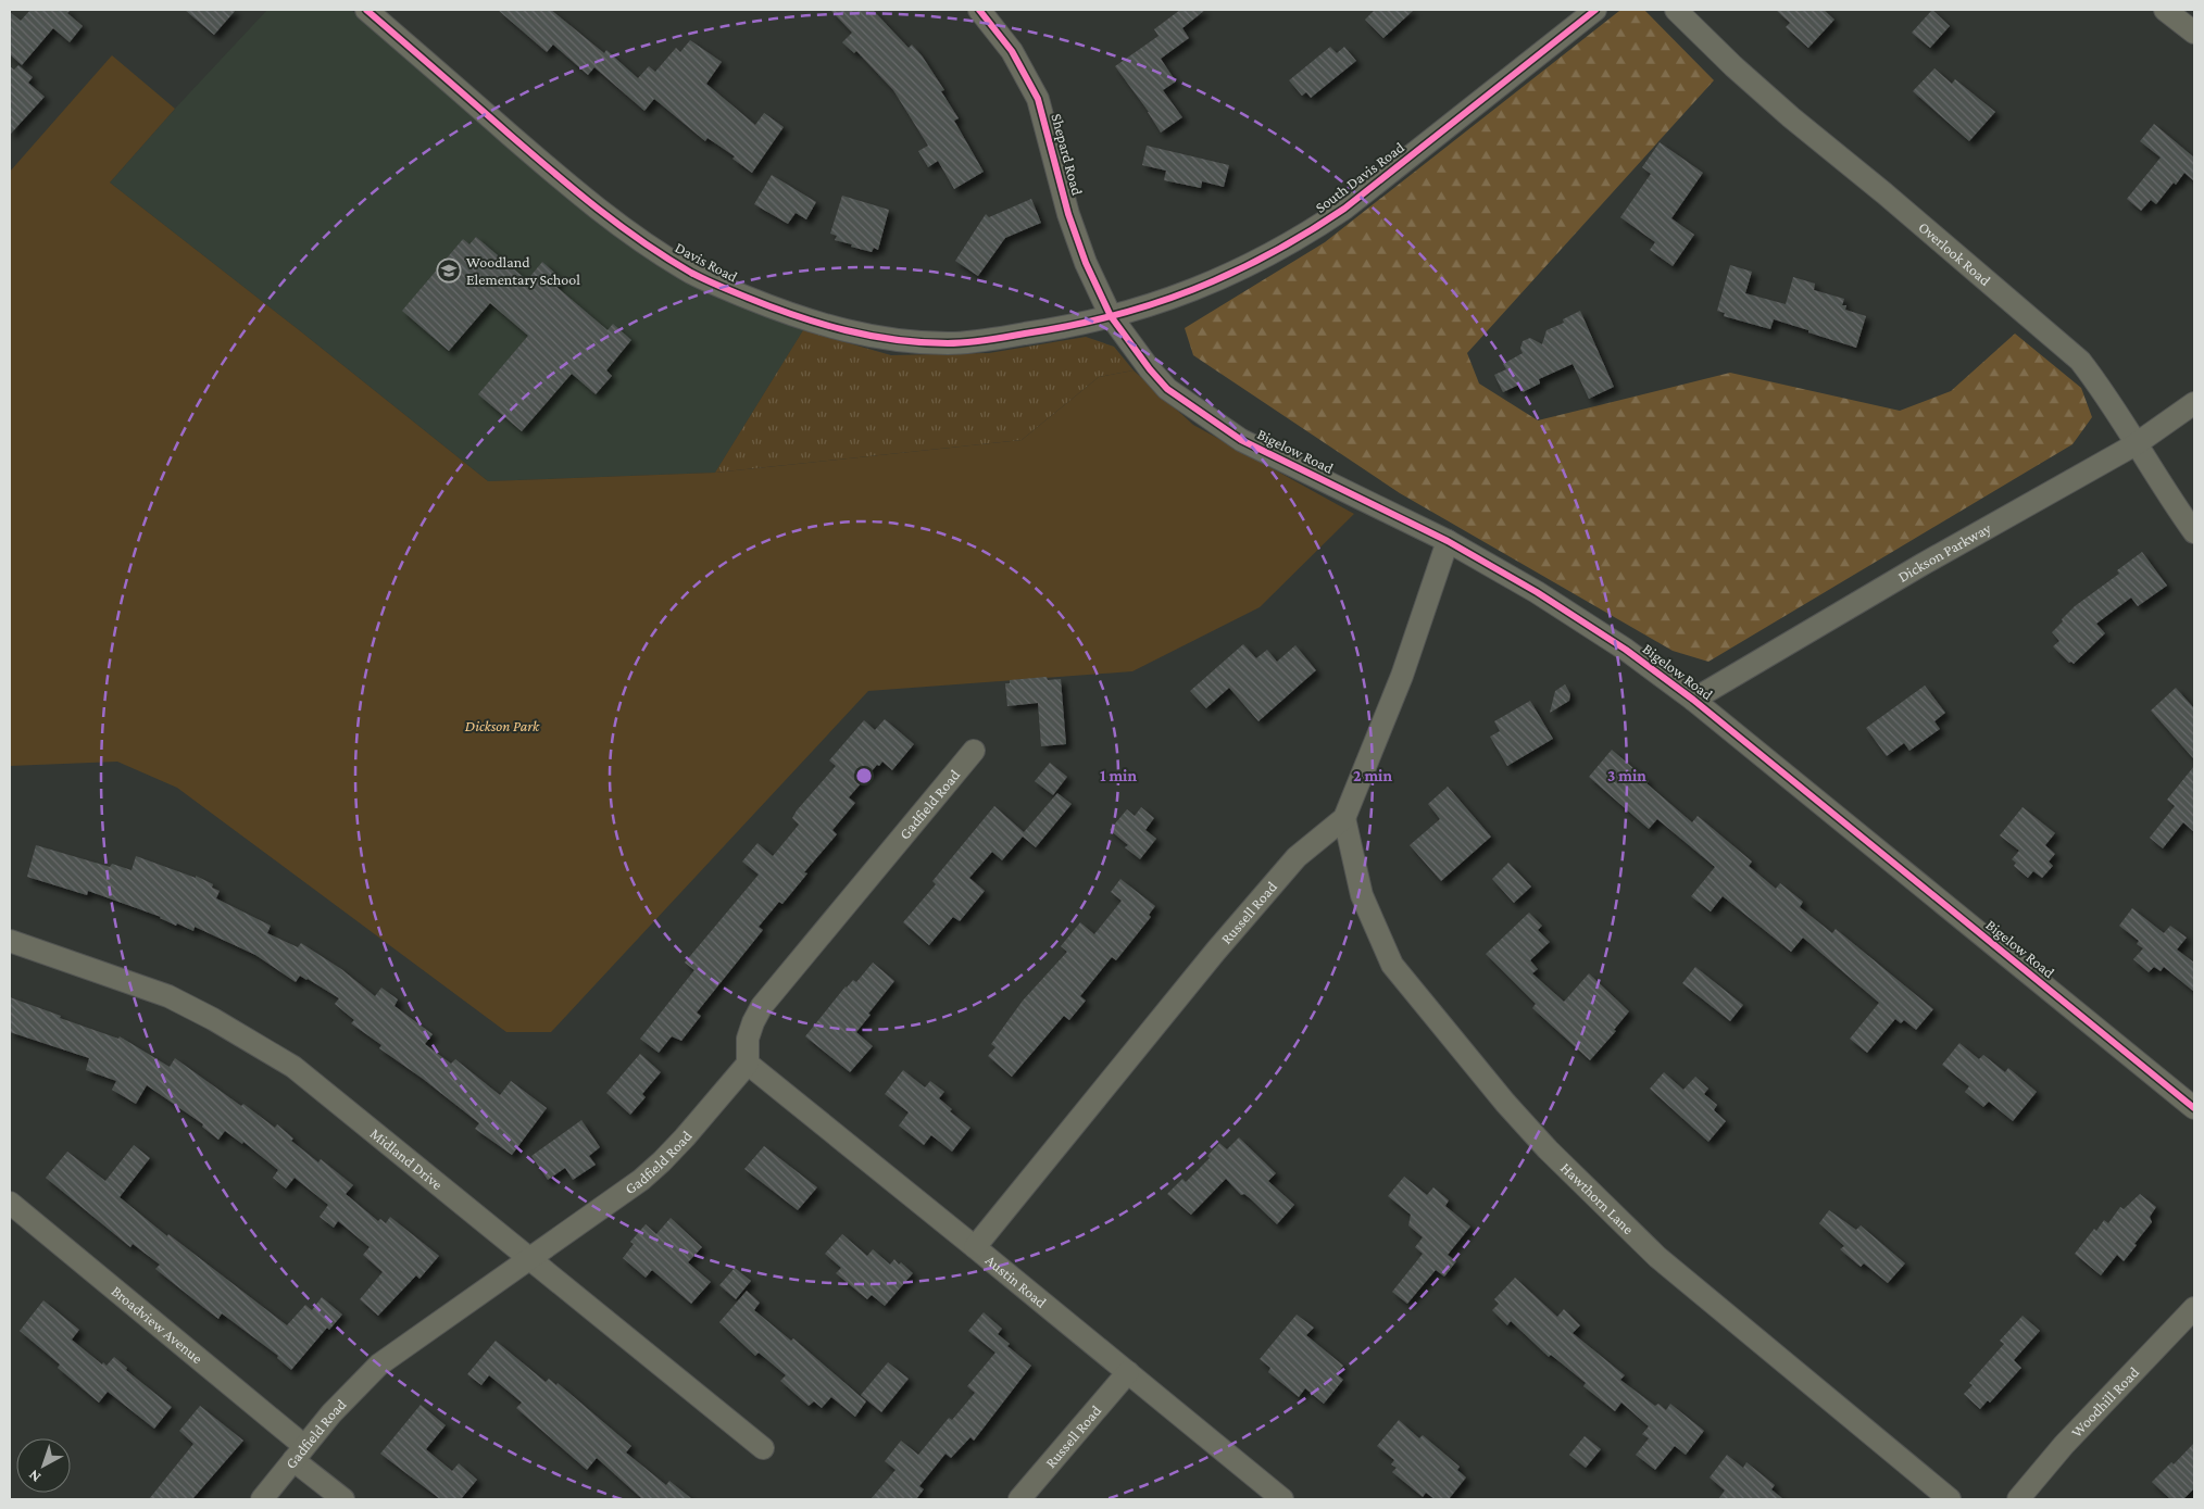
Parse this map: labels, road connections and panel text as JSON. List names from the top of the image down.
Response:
{
  "streets": {
    "street": [
      "Shepard Road",
      "South Davis Road",
      "Overlook Road",
      "Davis Road",
      "Bigelow Road",
      "Dickson Parkway",
      "Gadfield Road",
      "Russell Road",
      "Midland Drive",
      "Hawthorn Lane",
      "Austin Road",
      "Broadview Avenue",
      "Woodhill Road"
    ]
  },
  "crossings": [
    ["Shepard Road", "South Davis Road"],
    ["Shepard Road", "Davis Road"],
    ["Shepard Road", "Bigelow Road"],
    ["South Davis Road", "Davis Road"],
    ["South Davis Road", "Bigelow Road"],
    ["Overlook Road", "Dickson Parkway"],
    ["Davis Road", "Bigelow Road"],
    ["Bigelow Road", "Dickson Parkway"],
    ["Bigelow Road", "Russell Road"],
    ["Gadfield Road", "Midland Drive"],
    ["Gadfield Road", "Austin Road"],
    ["Gadfield Road", "Broadview Avenue"],
    ["Russell Road", "Hawthorn Lane"],
    ["Russell Road", "Austin Road"]
  ],
  "parks": ["Dickson Park"],
  "places": {
    "school or university": ["Woodland Elementary School"]
  },
  "north": "bottom left",
  "rings": ["1 min", "2 min", "3 min"]
}
